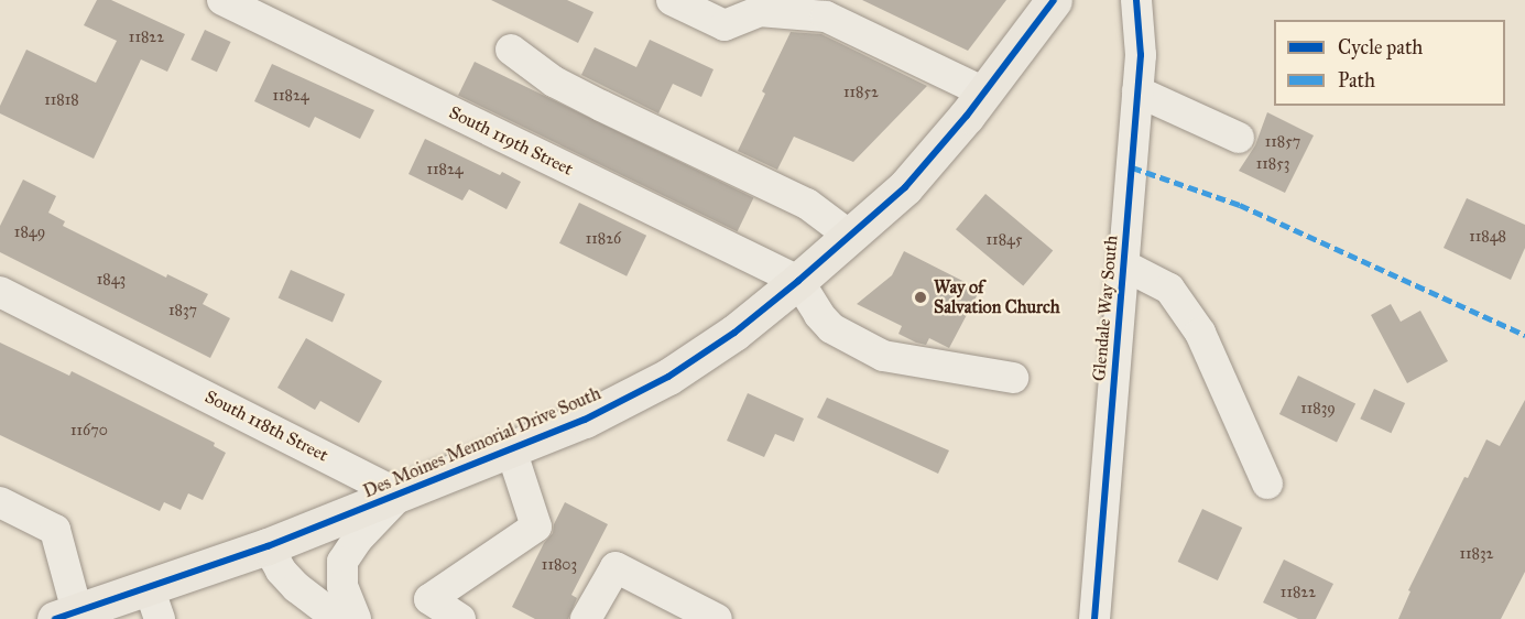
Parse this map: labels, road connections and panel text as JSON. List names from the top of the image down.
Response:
{
  "streets": {
    "main road": ["Des Moines Memorial Drive South"],
    "street": ["South 119th Street", "Glendale Way South", "South 118th Street"]
  },
  "crossings": [
    ["South 119th Street", "Des Moines Memorial Drive South"],
    ["South 118th Street", "Des Moines Memorial Drive South"]
  ],
  "places": ["Way of Salvation Church"],
  "house_numbers": [
    "11822",
    "11852",
    "11824",
    "11818",
    "11857",
    "11853",
    "11824",
    "1849",
    "11848",
    "11826",
    "11845",
    "1843",
    "1837",
    "11839",
    "11670",
    "11832",
    "11803",
    "11822"
  ],
  "legend": ["Cycle path", "Path"]
}
